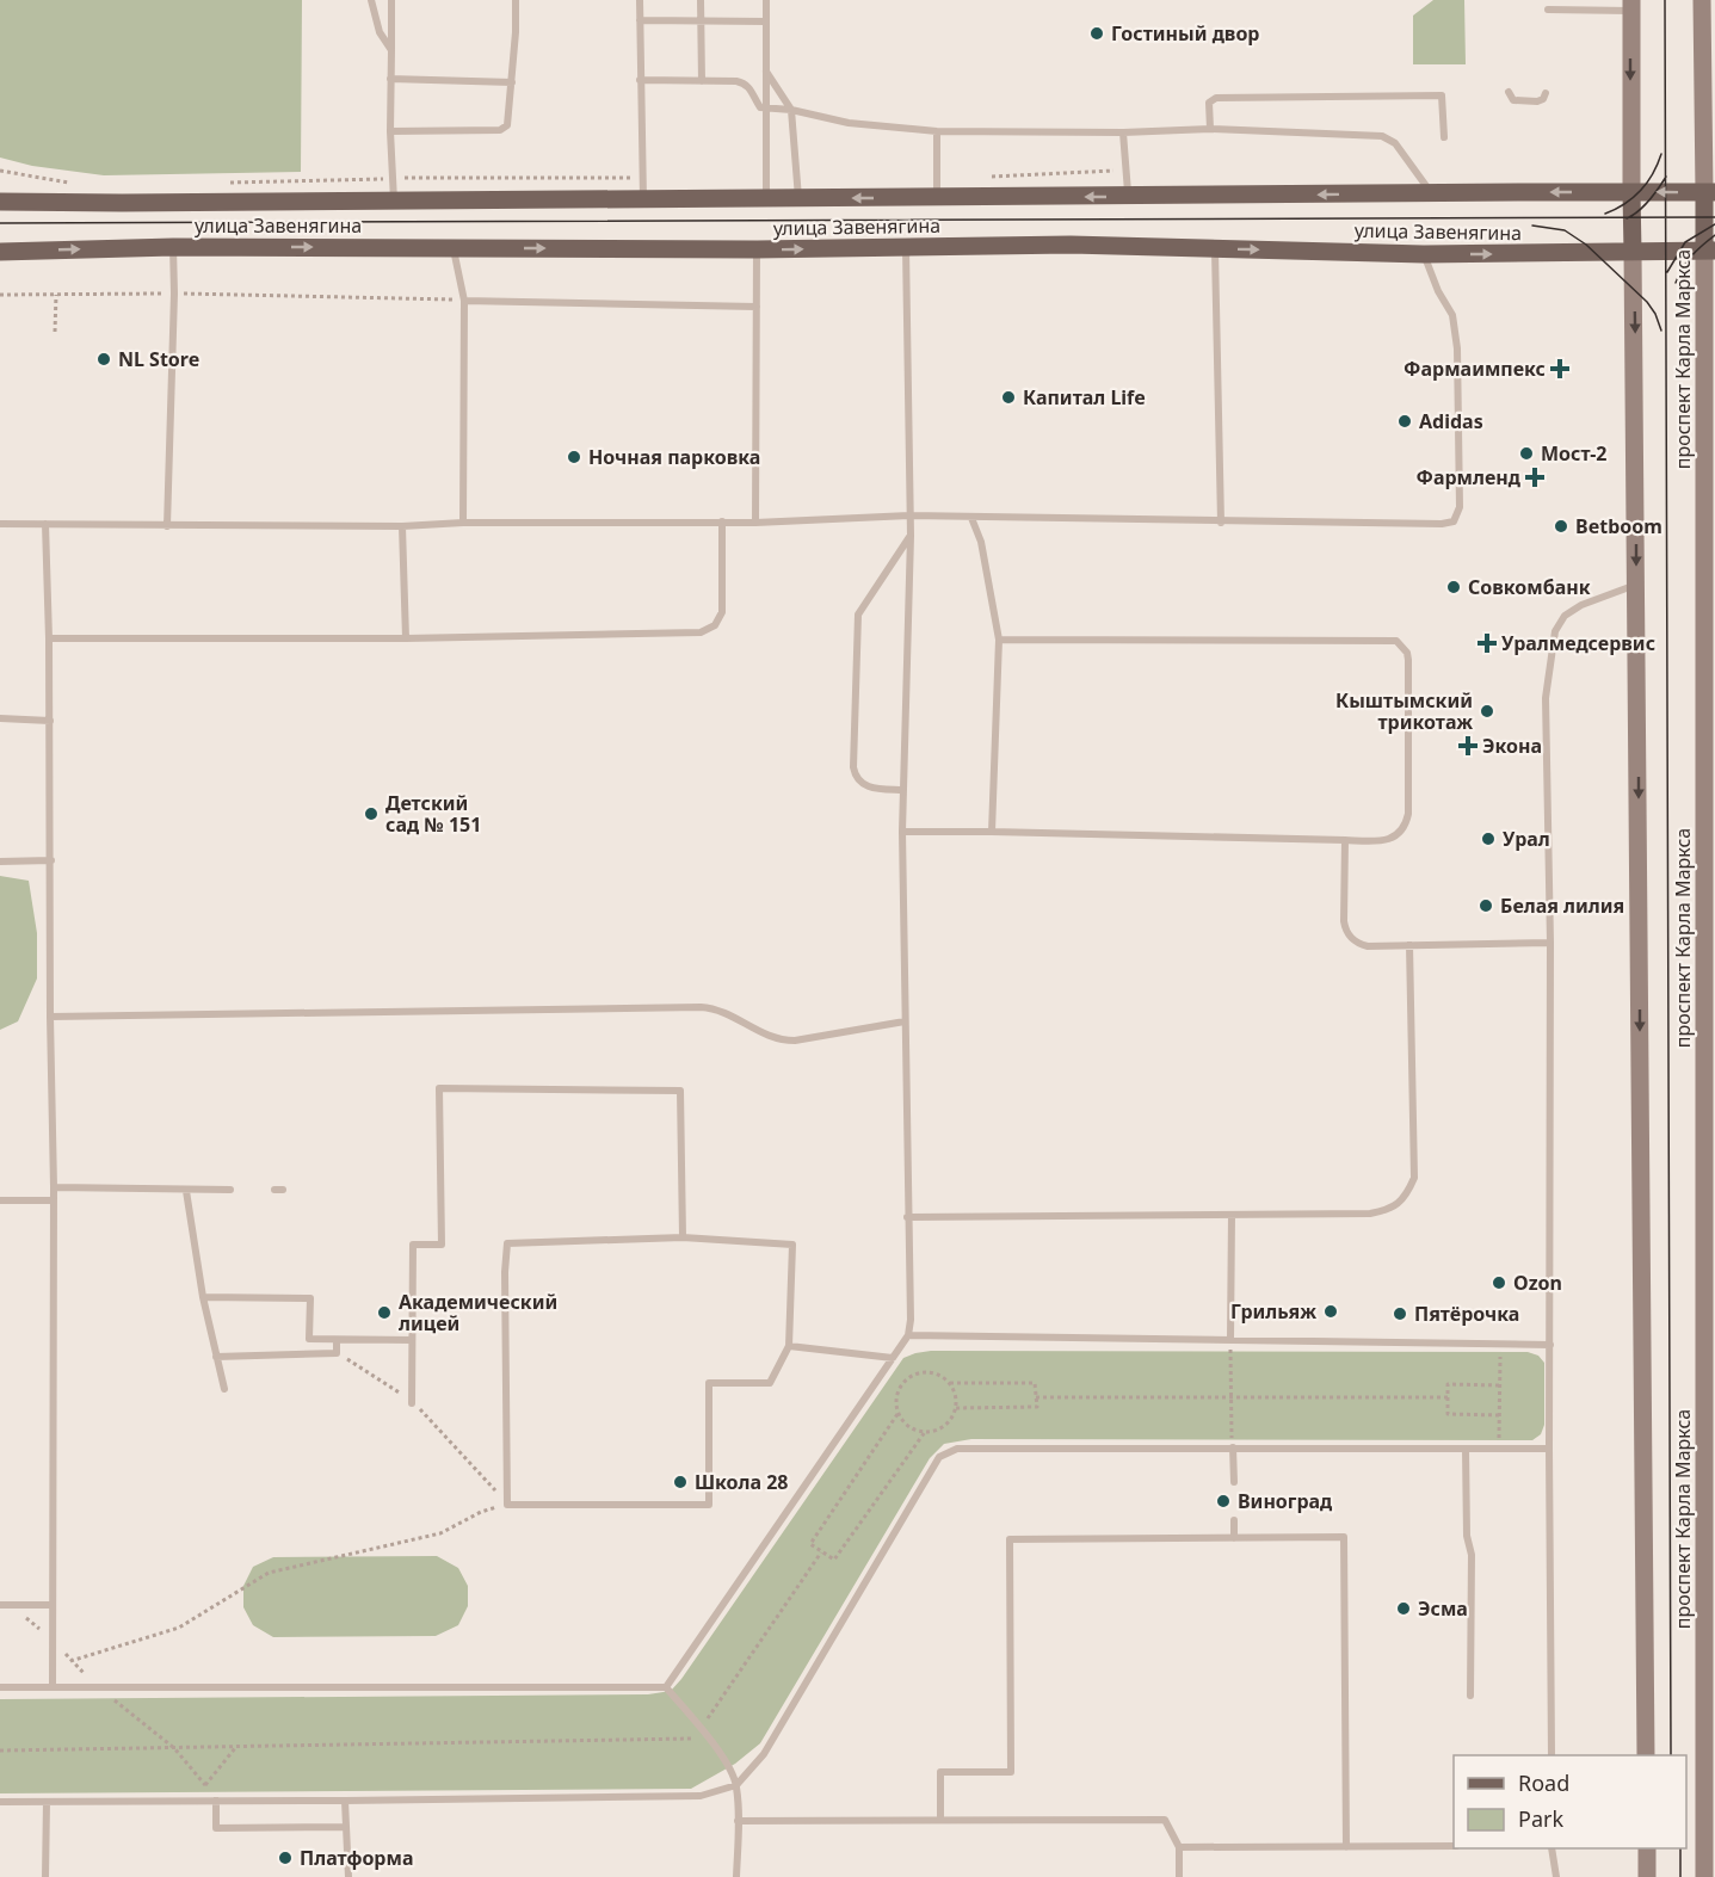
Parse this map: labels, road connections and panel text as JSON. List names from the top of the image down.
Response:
{
  "streets": {
    "main road": ["улица Завенягина", "проспект Карла Маркса"]
  },
  "crossings": [
    ["улица Завенягина", "проспект Карла Маркса"]
  ],
  "places": {
    "other": [
      "Гостиный двор",
      "NL Store",
      "Капитал Life",
      "Adidas",
      "Мост-2",
      "Ночная парковка",
      "Betboom",
      "Совкомбанк",
      "Кыштымский трикотаж",
      "Детский сад № 151",
      "Урал",
      "Белая лилия",
      "Ozon",
      "Грильяж",
      "Академический лицей",
      "Пятёрочка",
      "Школа 28",
      "Виноград",
      "Эсма",
      "Платформа"
    ],
    "health": [
      "Фармаимпекс",
      "Фармленд",
      "Уралмедсервис",
      "Экона"
    ]
  },
  "legend": ["Road", "Park"]
}
